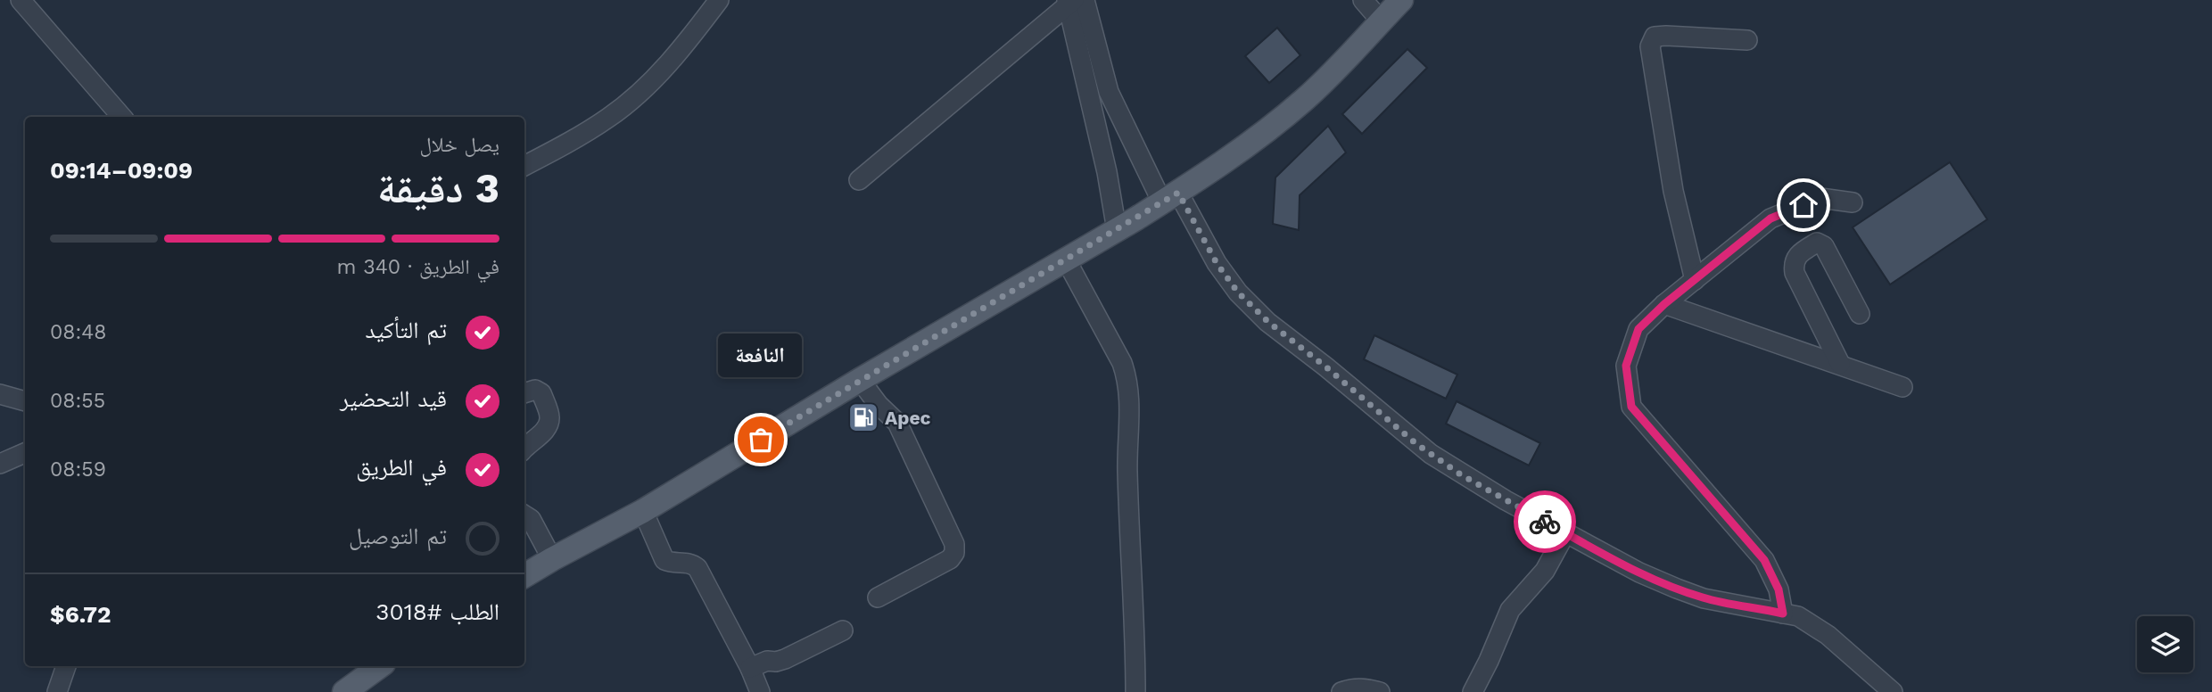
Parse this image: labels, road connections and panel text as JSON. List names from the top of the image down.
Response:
{
  "places": {
    "fuel station": ["Apec"],
    "other": ["النافعة"]
  },
  "page": {
    "heading": ["3 دقيقة", "يصل خلال", "09:09–09:14"],
    "panel": ["الطلب #3018", "$6.72"],
    "bar": "في الطريق · 340 m",
    "list": [
      ["تم التأكيد", "08:48"],
      ["قيد التحضير", "08:55"],
      ["في الطريق", "08:59"],
      "تم التوصيل"
    ],
    "bubble": "النافعة"
  }
}
